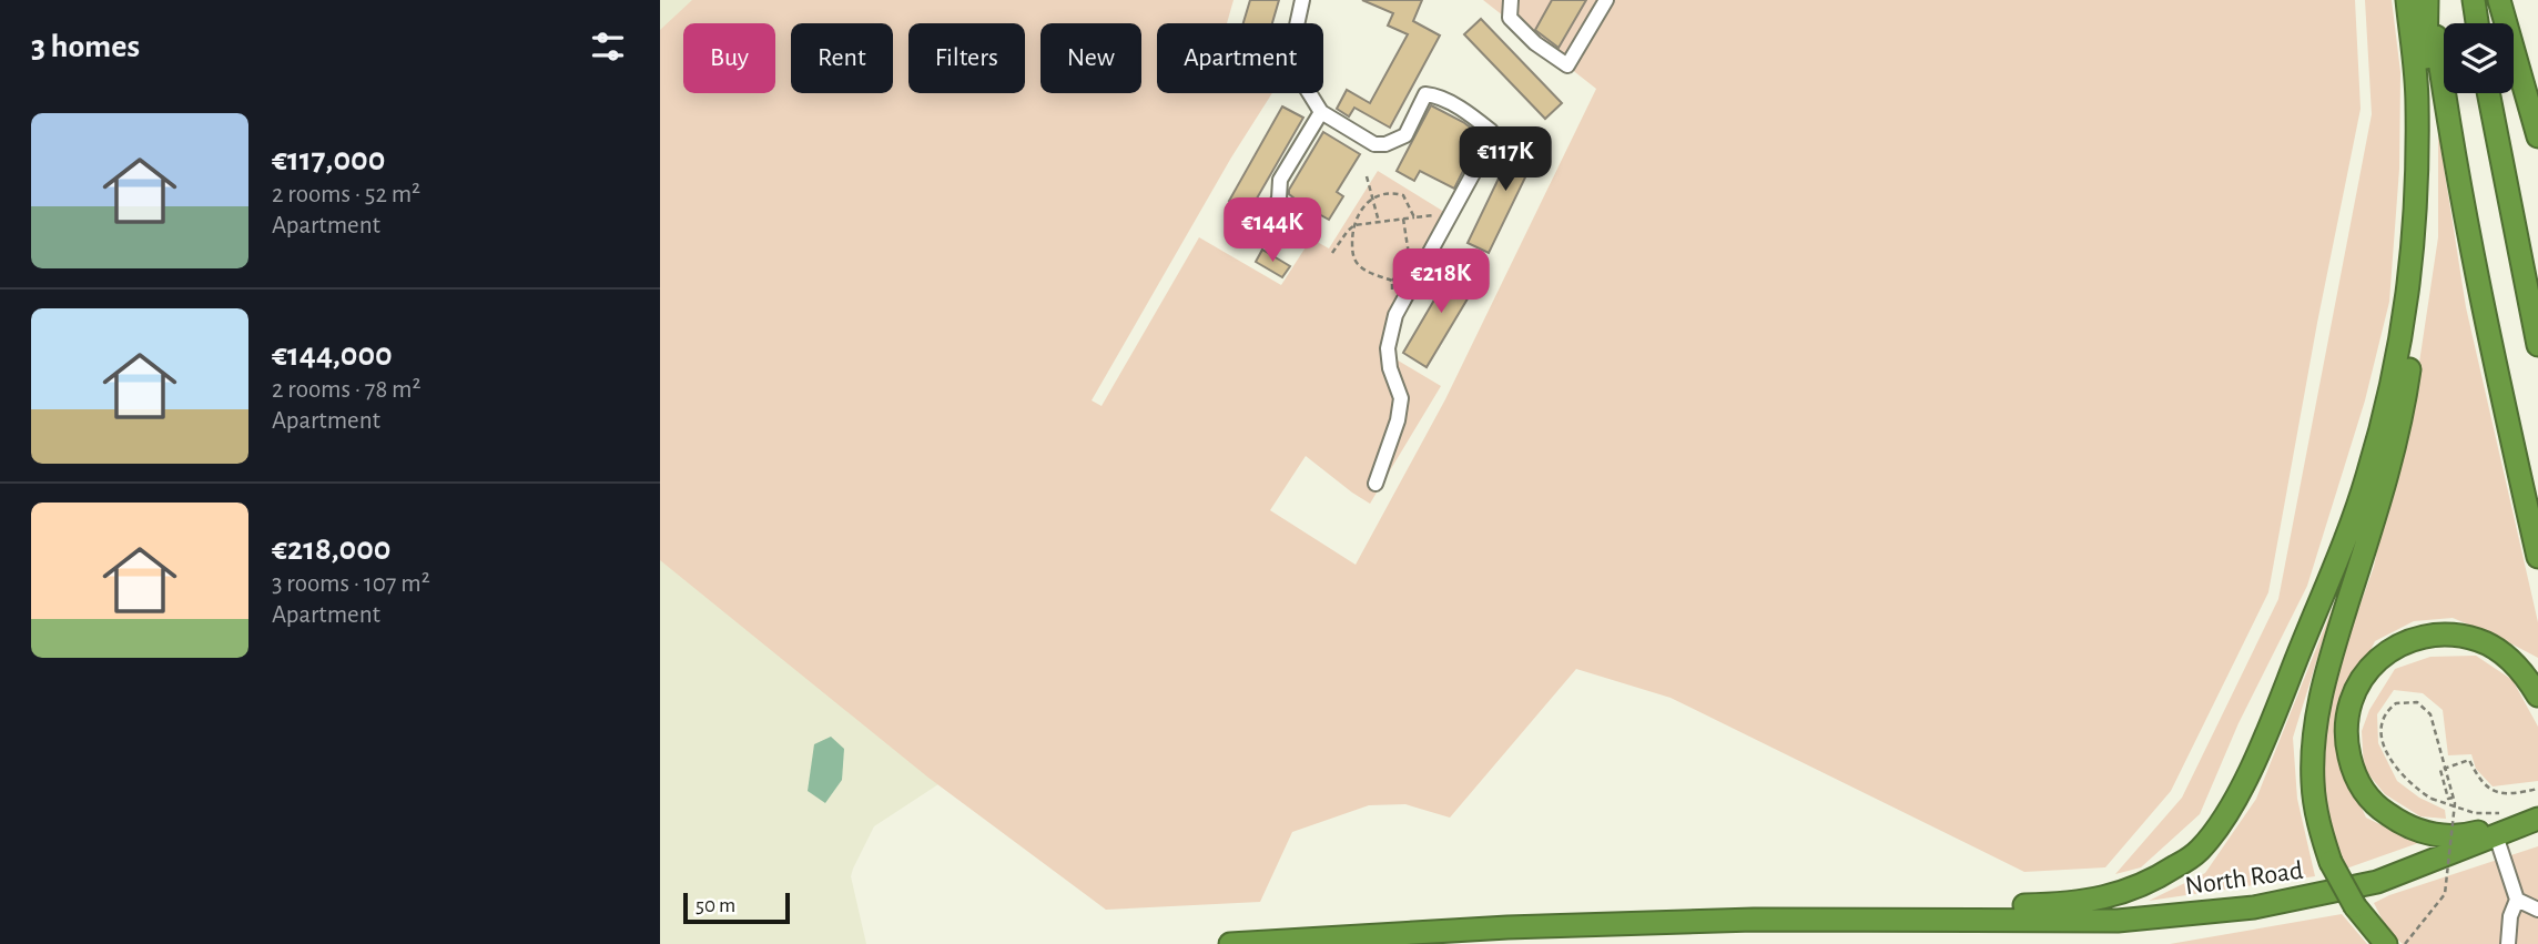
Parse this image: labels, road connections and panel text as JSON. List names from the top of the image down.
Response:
{
  "streets": {
    "highway": ["North Road"]
  },
  "scale_bar": "50 m",
  "page": {
    "heading": "3 homes",
    "chip": [
      "Buy",
      "Rent",
      "Filters",
      "New",
      "Apartment"
    ],
    "list": [
      {
        "name": "€117,000",
        "note": "2 rooms · 52 m² · Apartment"
      },
      {
        "name": "€144,000",
        "note": "2 rooms · 78 m² · Apartment"
      },
      {
        "name": "€218,000",
        "note": "3 rooms · 107 m² · Apartment"
      }
    ],
    "price": ["€117K", "€144K", "€218K"],
    "scale": "50 m"
  }
}
